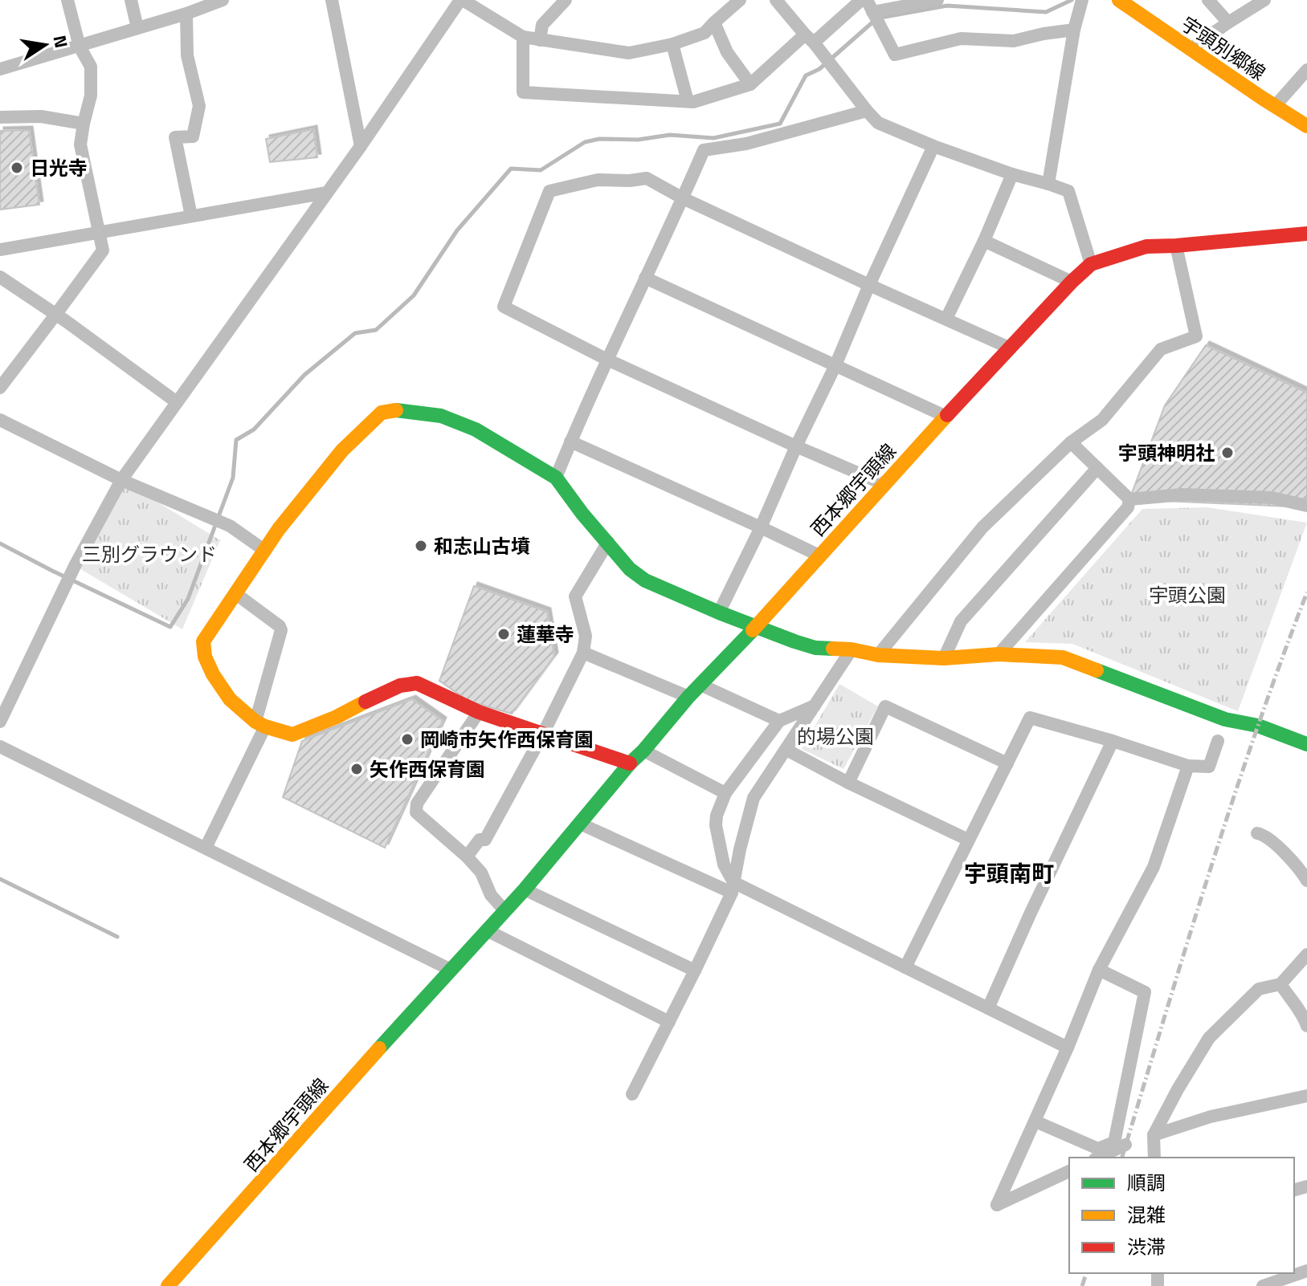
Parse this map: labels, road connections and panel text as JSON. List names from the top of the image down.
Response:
{
  "streets": {
    "street": ["宇頭別郷線", "西本郷宇頭線"]
  },
  "districts": ["宇頭南町"],
  "parks": ["三別グラウンド", "宇頭公園", "的場公園"],
  "places": [
    "日光寺",
    "宇頭神明社",
    "和志山古墳",
    "蓮華寺",
    "岡崎市矢作西保育園",
    "矢作西保育園"
  ],
  "legend": ["順調", "混雑", "渋滞"],
  "north": "right"
}
